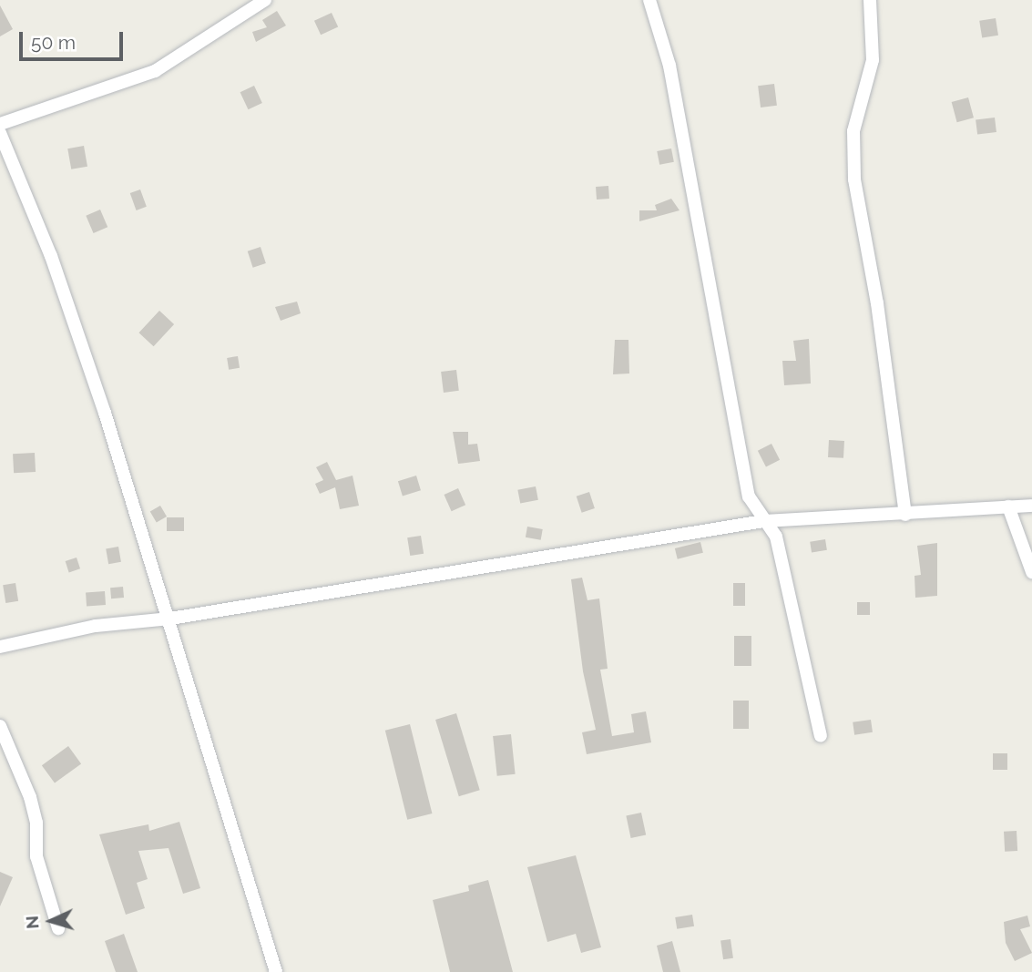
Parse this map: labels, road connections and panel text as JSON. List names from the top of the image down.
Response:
{
  "scale_bar": "50 m",
  "north": "left"
}
